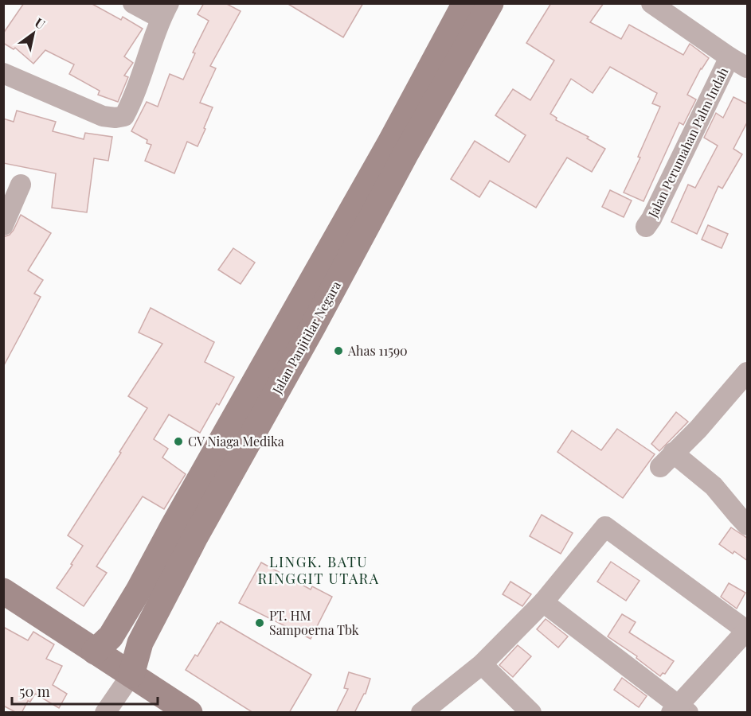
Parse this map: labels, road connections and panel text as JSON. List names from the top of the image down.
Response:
{
  "streets": {
    "main road": ["Jalan Panjitilar Negara"],
    "street": ["Jalan Perumahan Palm Indah"]
  },
  "districts": ["LINGK. BATU RINGGIT UTARA"],
  "places": ["Ahas 11590", "CV Niaga Medika", "PT. HM Sampoerna Tbk"],
  "scale_bar": "50 m",
  "north": "top right"
}
